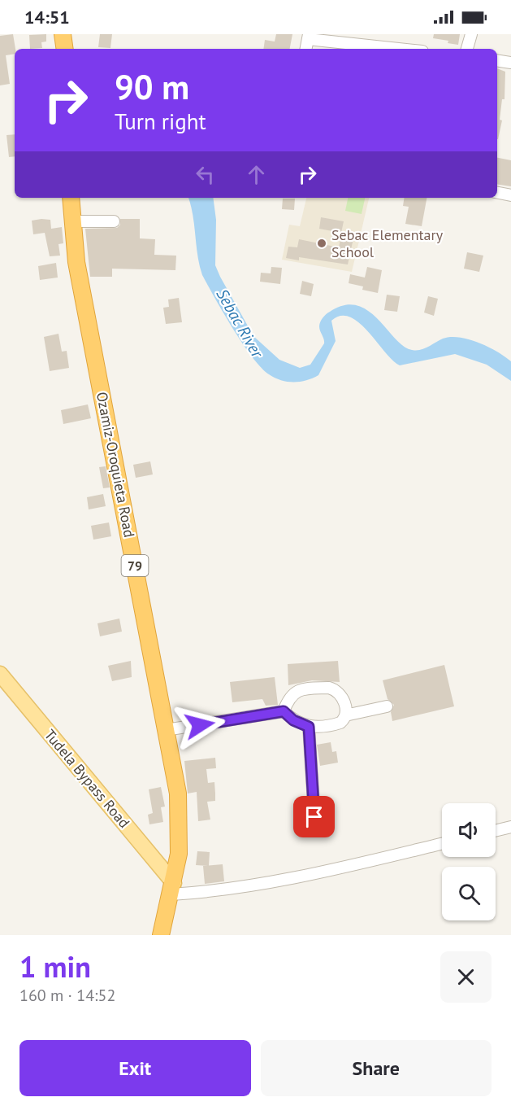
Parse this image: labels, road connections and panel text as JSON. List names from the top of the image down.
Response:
{
  "streets": {
    "highway": ["Ozamiz-Oroquieta Road", "79"],
    "main road": ["Tudela Bypass Road"]
  },
  "crossings": [
    ["Ozamiz-Oroquieta Road", "Tudela Bypass Road"]
  ],
  "water": ["Sebac River"],
  "places": ["Sebac Elementary School"],
  "page": {
    "status": "14:51",
    "turn": ["90 m", "Turn right"],
    "heading": ["1 min", "160 m · 14:52"],
    "buttons": ["Exit", "Share"]
  }
}
